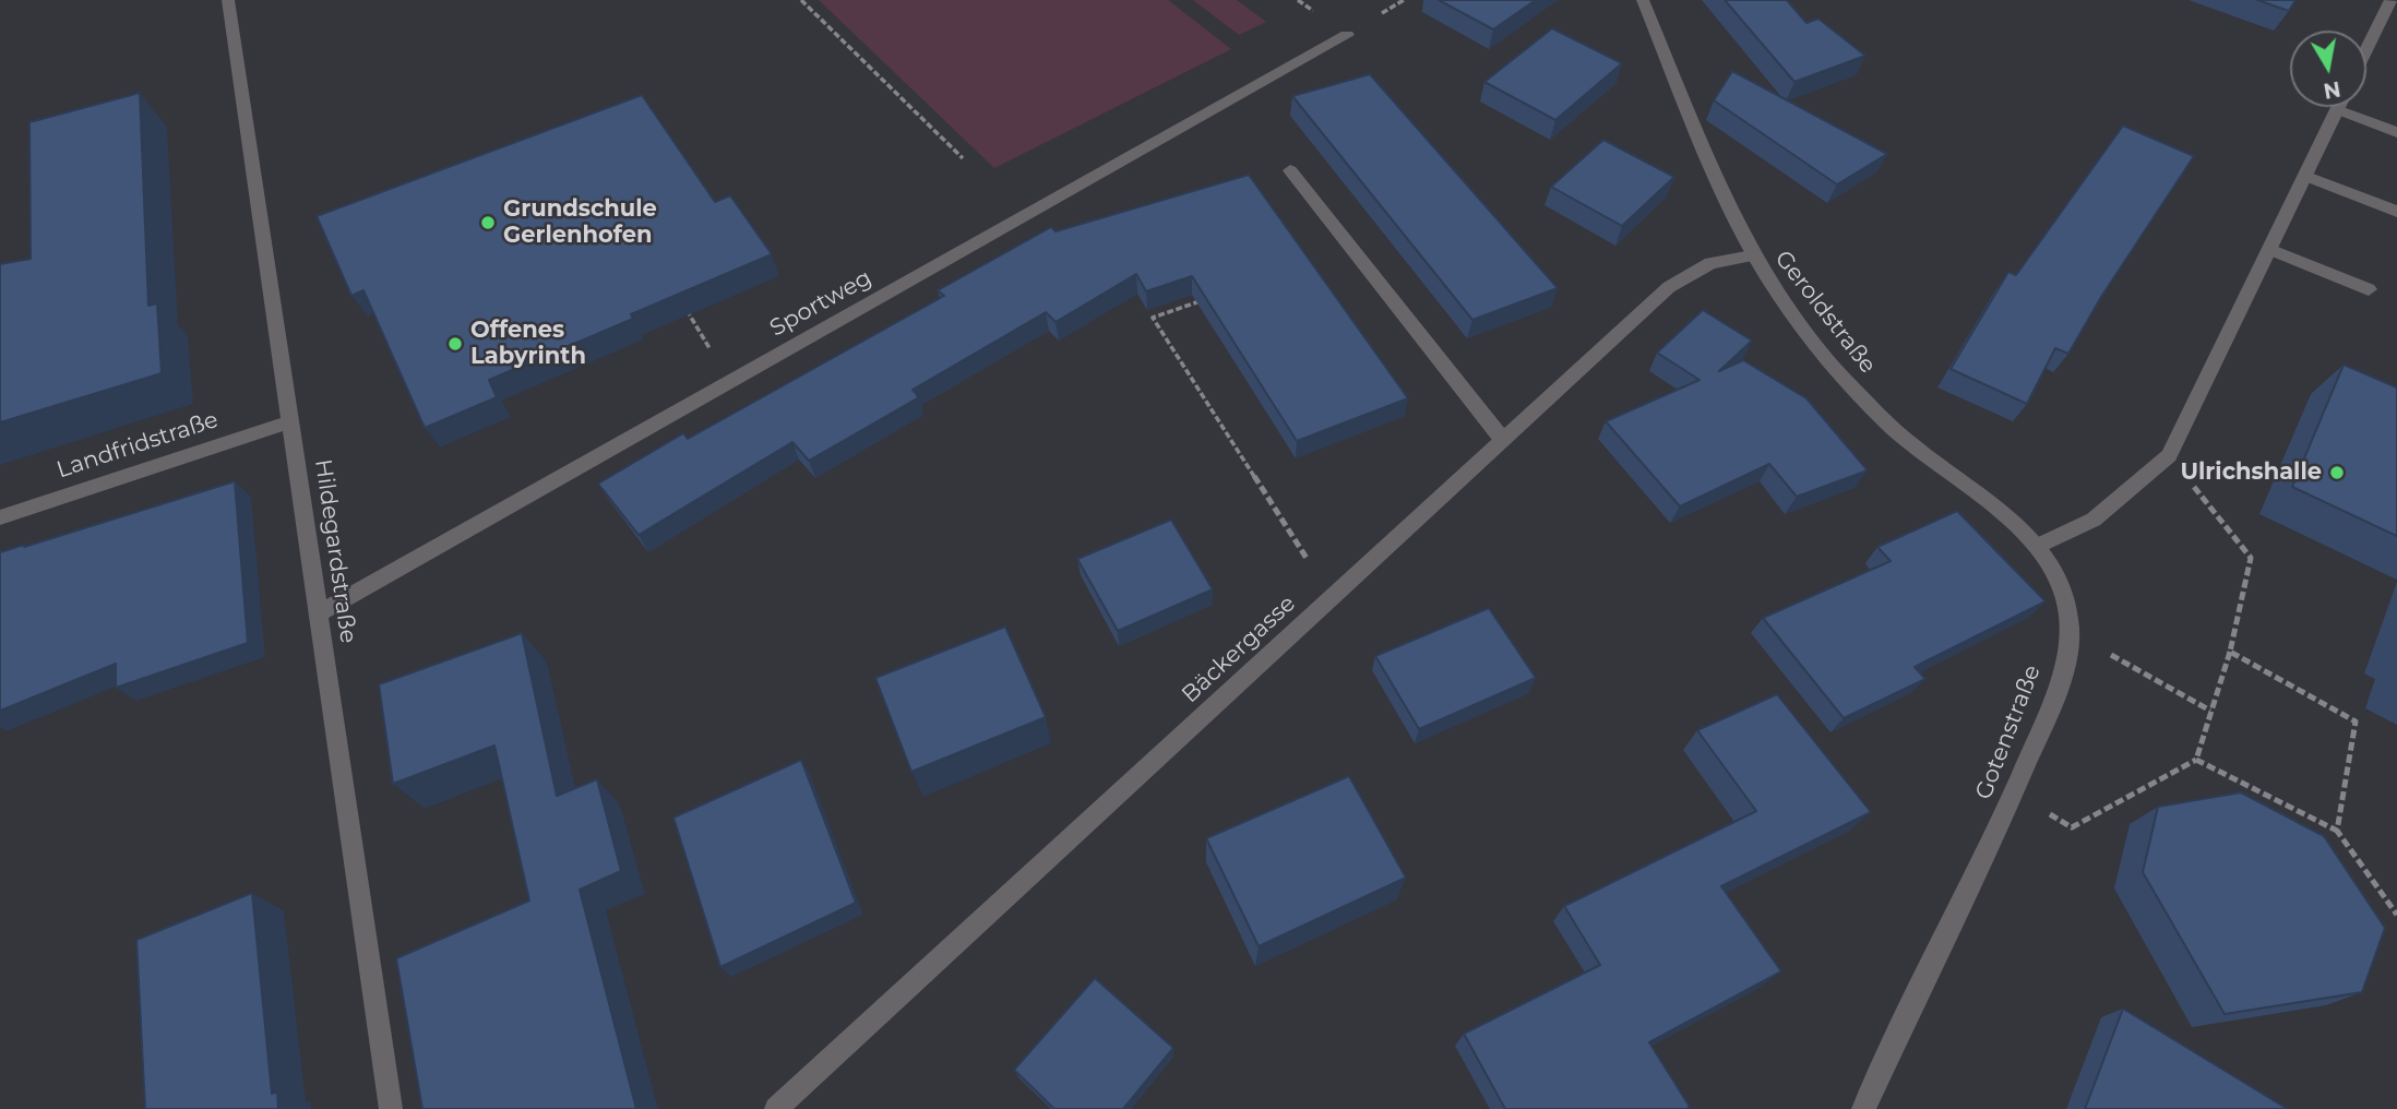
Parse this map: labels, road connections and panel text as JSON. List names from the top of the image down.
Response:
{
  "streets": {
    "street": [
      "Sportweg",
      "Geroldstraße",
      "Landfridstraße",
      "Hildegardstraße",
      "Bäckergasse",
      "Gotenstraße"
    ]
  },
  "crossings": [
    ["Sportweg", "Hildegardstraße"],
    ["Geroldstraße", "Bäckergasse"],
    ["Geroldstraße", "Gotenstraße"],
    ["Landfridstraße", "Hildegardstraße"]
  ],
  "places": ["Grundschule Gerlenhofen", "Offenes Labyrinth", "Ulrichshalle"],
  "north": "bottom"
}
